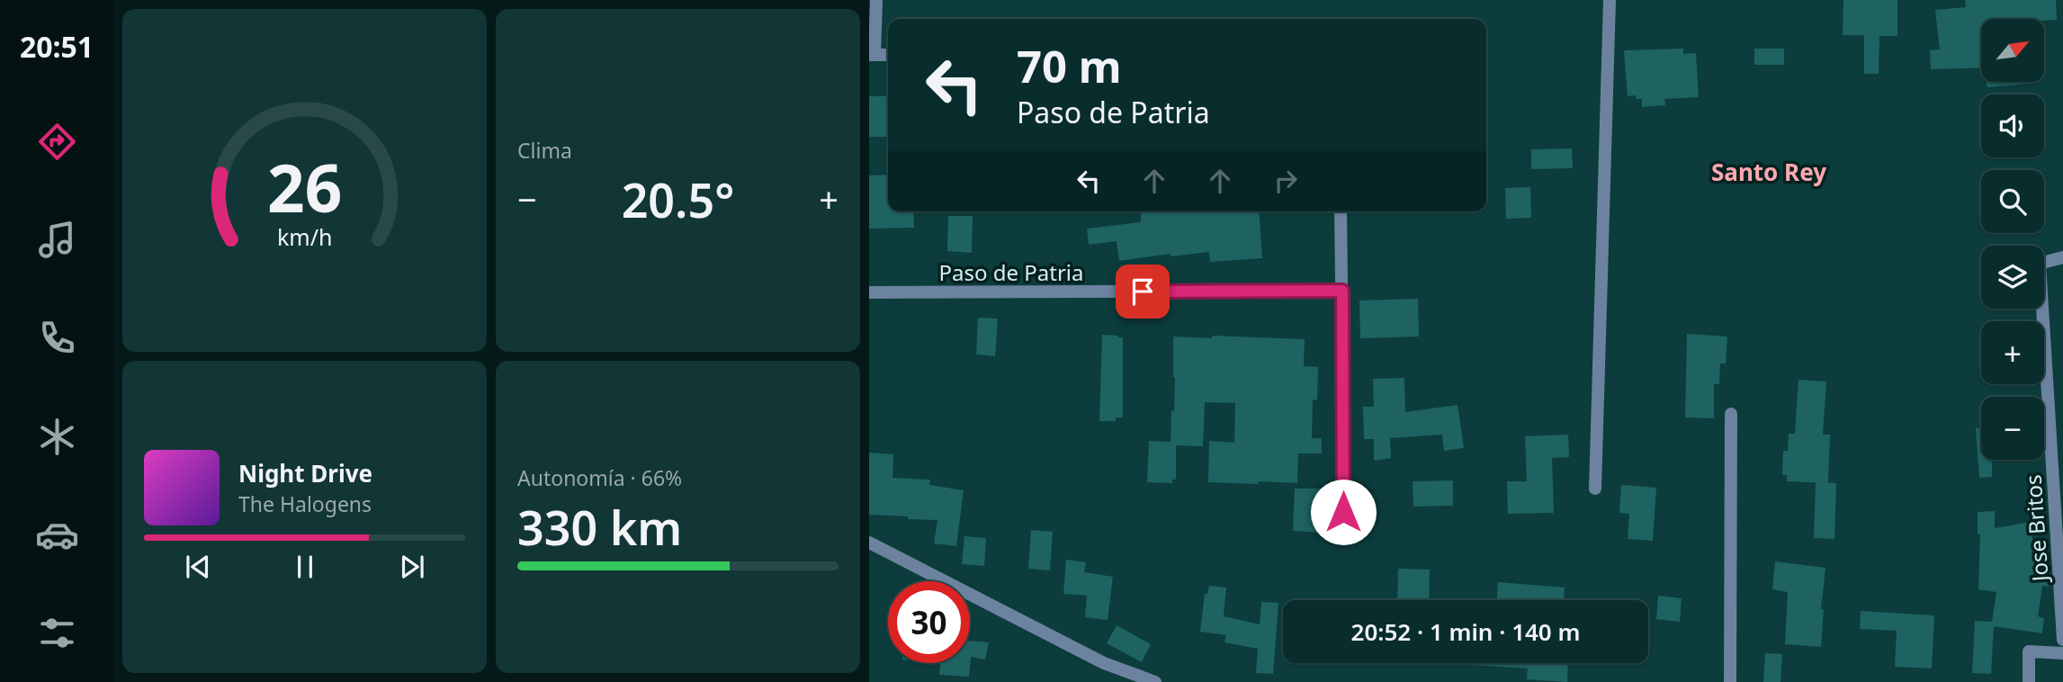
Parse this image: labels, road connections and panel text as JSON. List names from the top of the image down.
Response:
{
  "streets": {
    "street": ["Paso de Patria", "Jose Britos"]
  },
  "districts": ["Santo Rey"],
  "north": "top right",
  "page": {
    "tabs": "20:51",
    "tile": [
      "Clima",
      ["Autonomía · 66%", "330 km"]
    ],
    "map_buttons": ["+", "−"],
    "turn": ["70 m", "Paso de Patria"],
    "heat": ["−", "20.5°", "+"],
    "song": ["Night Drive", "The Halogens"],
    "limit": "30",
    "trip": "20:52 · 1 min · 140 m",
    "gauge": ["26", "km/h"]
  }
}
